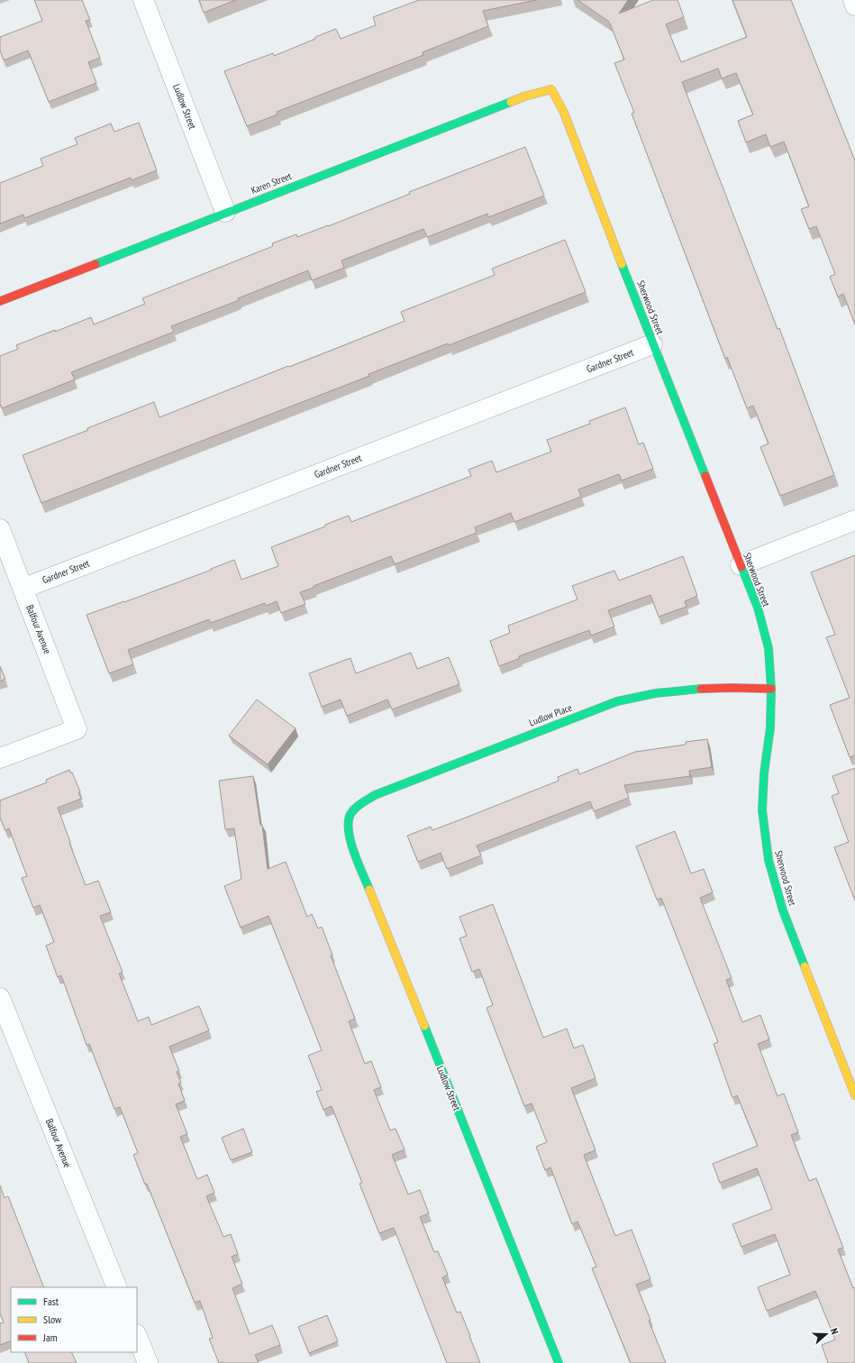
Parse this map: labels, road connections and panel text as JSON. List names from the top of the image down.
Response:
{
  "streets": {
    "street": [
      "Ludlow Street",
      "Karen Street",
      "Sherwood Street",
      "Gardner Street",
      "Balfour Avenue",
      "Ludlow Place"
    ]
  },
  "crossings": [
    ["Ludlow Street", "Karen Street"],
    ["Ludlow Street", "Ludlow Place"],
    ["Karen Street", "Sherwood Street"],
    ["Sherwood Street", "Gardner Street"],
    ["Sherwood Street", "Ludlow Place"],
    ["Gardner Street", "Balfour Avenue"]
  ],
  "legend": ["Fast", "Slow", "Jam"],
  "north": "right"
}
